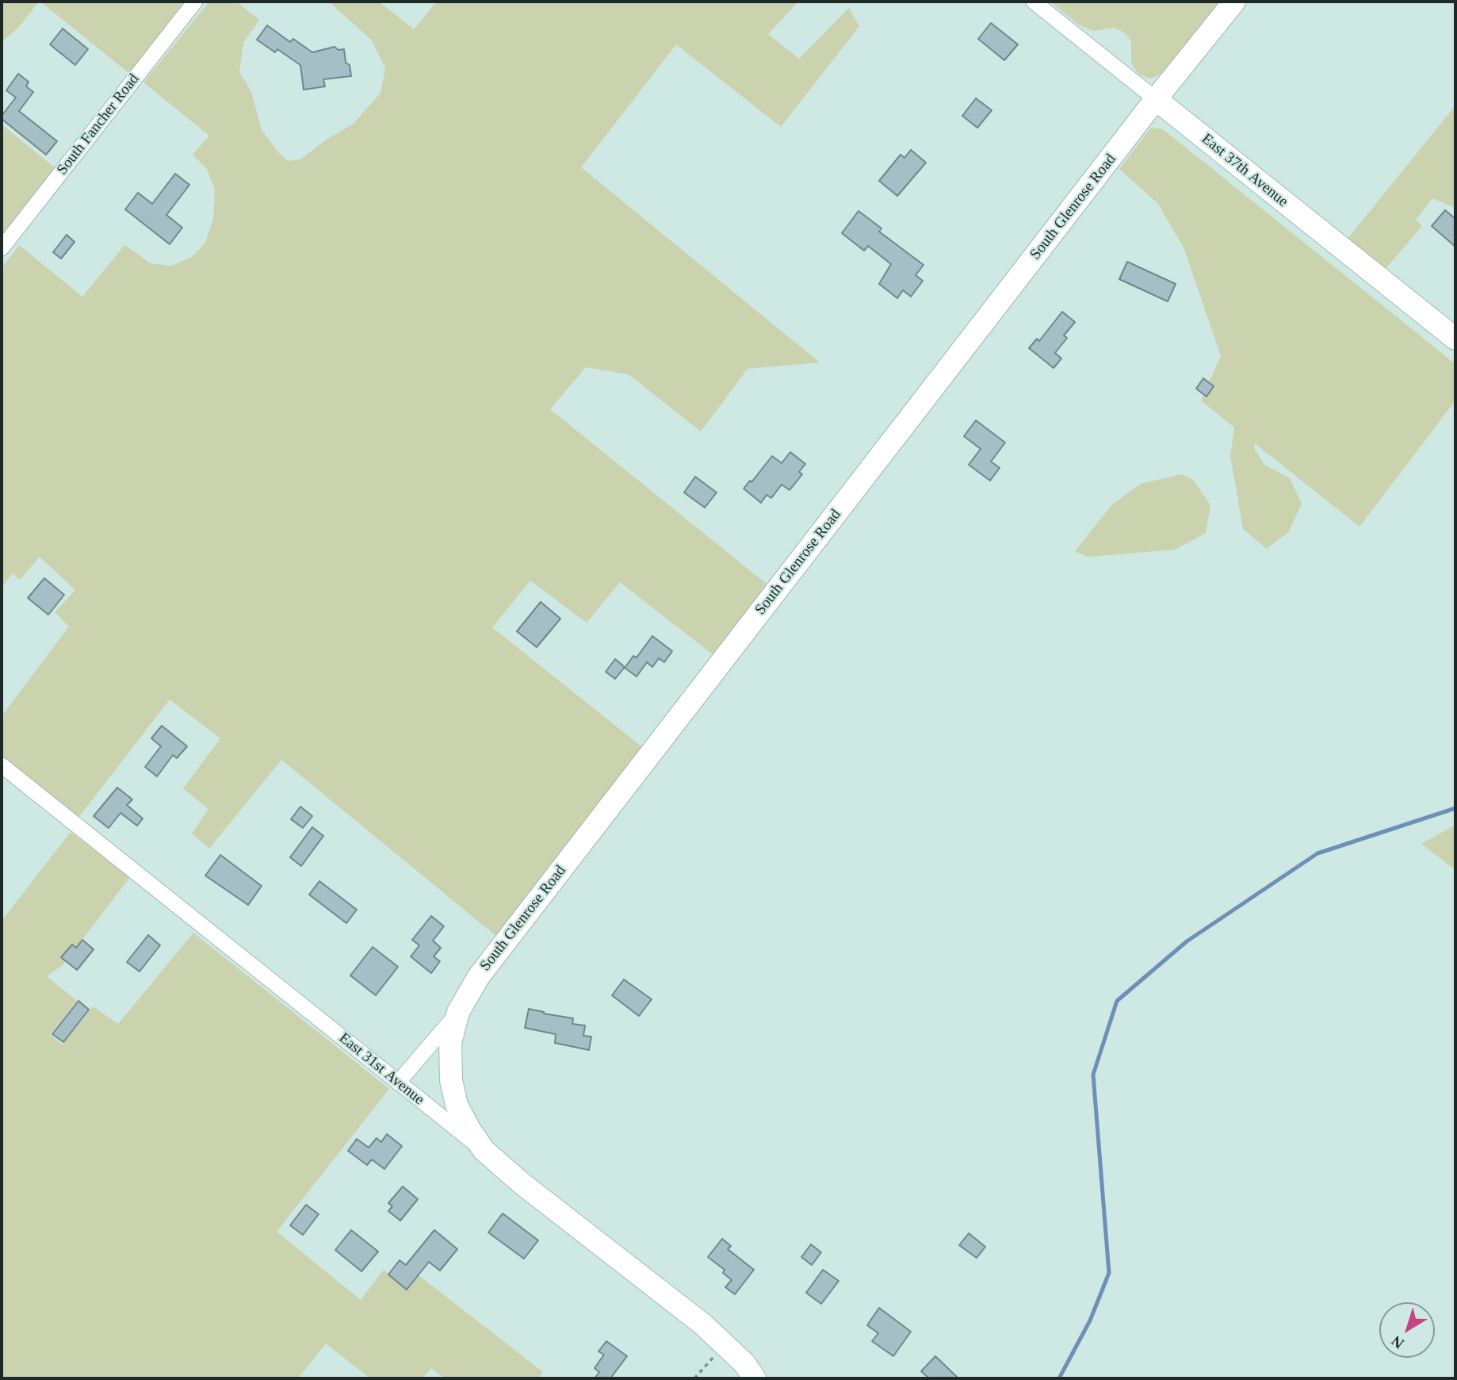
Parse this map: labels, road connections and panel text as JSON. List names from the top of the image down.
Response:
{
  "streets": {
    "street": [
      "South Fancher Road",
      "East 37th Avenue",
      "South Glenrose Road",
      "East 31st Avenue"
    ]
  },
  "crossings": [
    ["East 37th Avenue", "South Glenrose Road"],
    ["South Glenrose Road", "East 31st Avenue"]
  ],
  "north": "bottom left"
}
